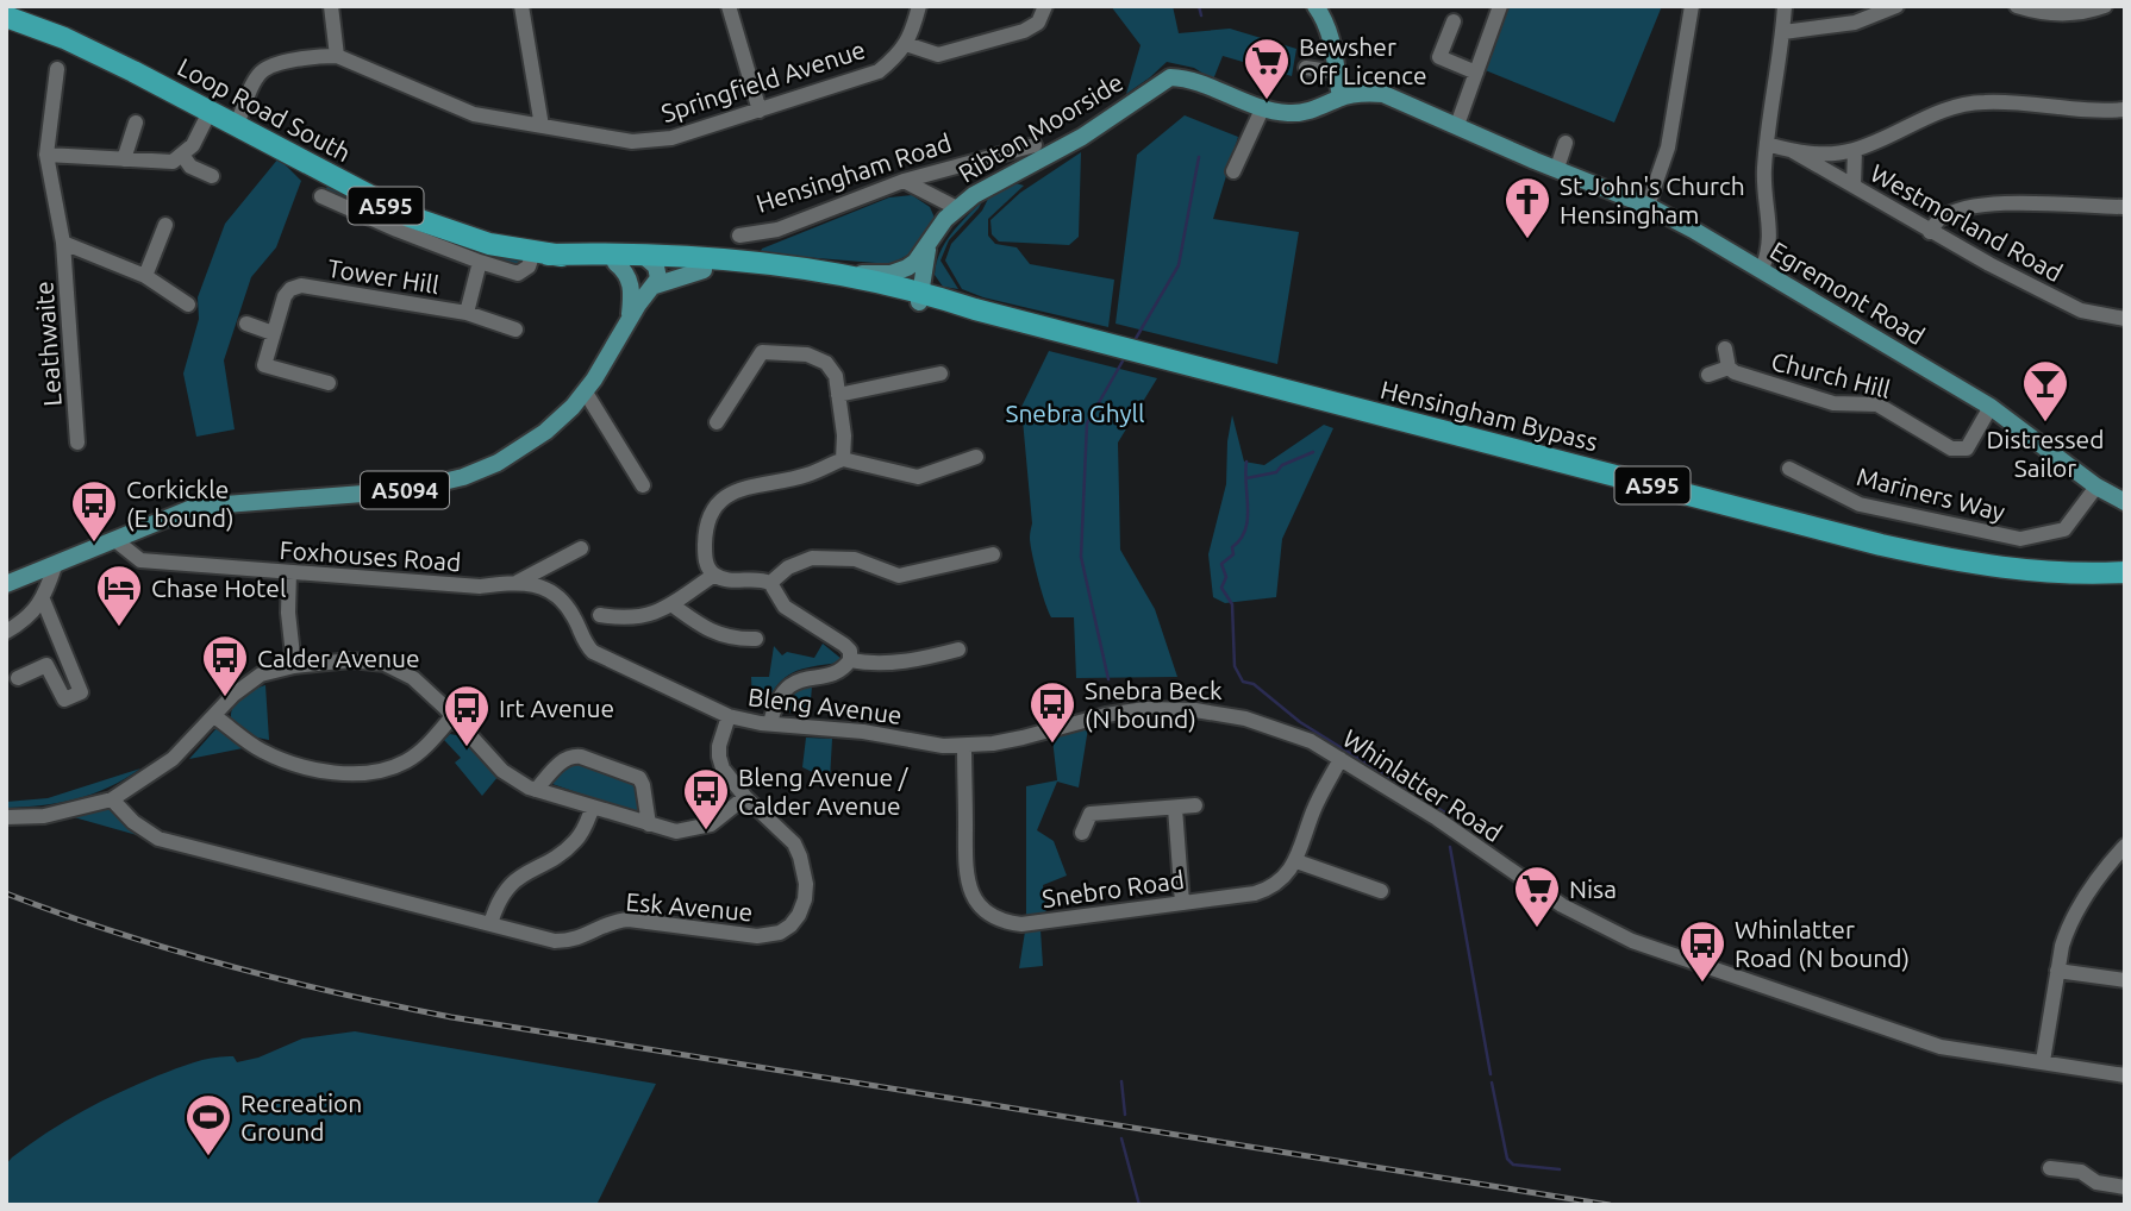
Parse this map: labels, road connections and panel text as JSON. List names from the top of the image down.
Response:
{
  "streets": {
    "highway": ["Loop Road South", "A595", "Hensingham Bypass"],
    "main road": ["Ribton Moorside", "Egremont Road", "A5094"],
    "street": [
      "Springfield Avenue",
      "Hensingham Road",
      "Westmorland Road",
      "Tower Hill",
      "Leathwaite",
      "Church Hill",
      "Mariners Way",
      "Foxhouses Road",
      "Bleng Avenue",
      "Whinlatter Road",
      "Snebro Road",
      "Esk Avenue"
    ]
  },
  "crossings": [
    ["Loop Road South", "A595"],
    ["Loop Road South", "Tower Hill"],
    ["Ribton Moorside", "Egremont Road"],
    ["A595", "Tower Hill"],
    ["A595", "Hensingham Bypass"],
    ["A595", "A5094"],
    ["Egremont Road", "Church Hill"],
    ["Egremont Road", "Mariners Way"],
    ["A5094", "Foxhouses Road"],
    ["Foxhouses Road", "Bleng Avenue"],
    ["Bleng Avenue", "Whinlatter Road"],
    ["Bleng Avenue", "Snebro Road"],
    ["Bleng Avenue", "Esk Avenue"],
    ["Whinlatter Road", "Snebro Road"]
  ],
  "parks": ["Snebra Ghyll"],
  "places": {
    "supermarket": ["Bewsher Off Licence", "Nisa"],
    "church": ["St John's Church Hensingham"],
    "bar": ["Distressed Sailor"],
    "bus stop": [
      "Corkickle (E bound)",
      "Calder Avenue",
      "Snebra Beck (N bound)",
      "Irt Avenue",
      "Bleng Avenue / Calder Avenue",
      "Whinlatter Road (N bound)"
    ],
    "hotel": ["Chase Hotel"],
    "sports": ["Recreation Ground"]
  }
}
